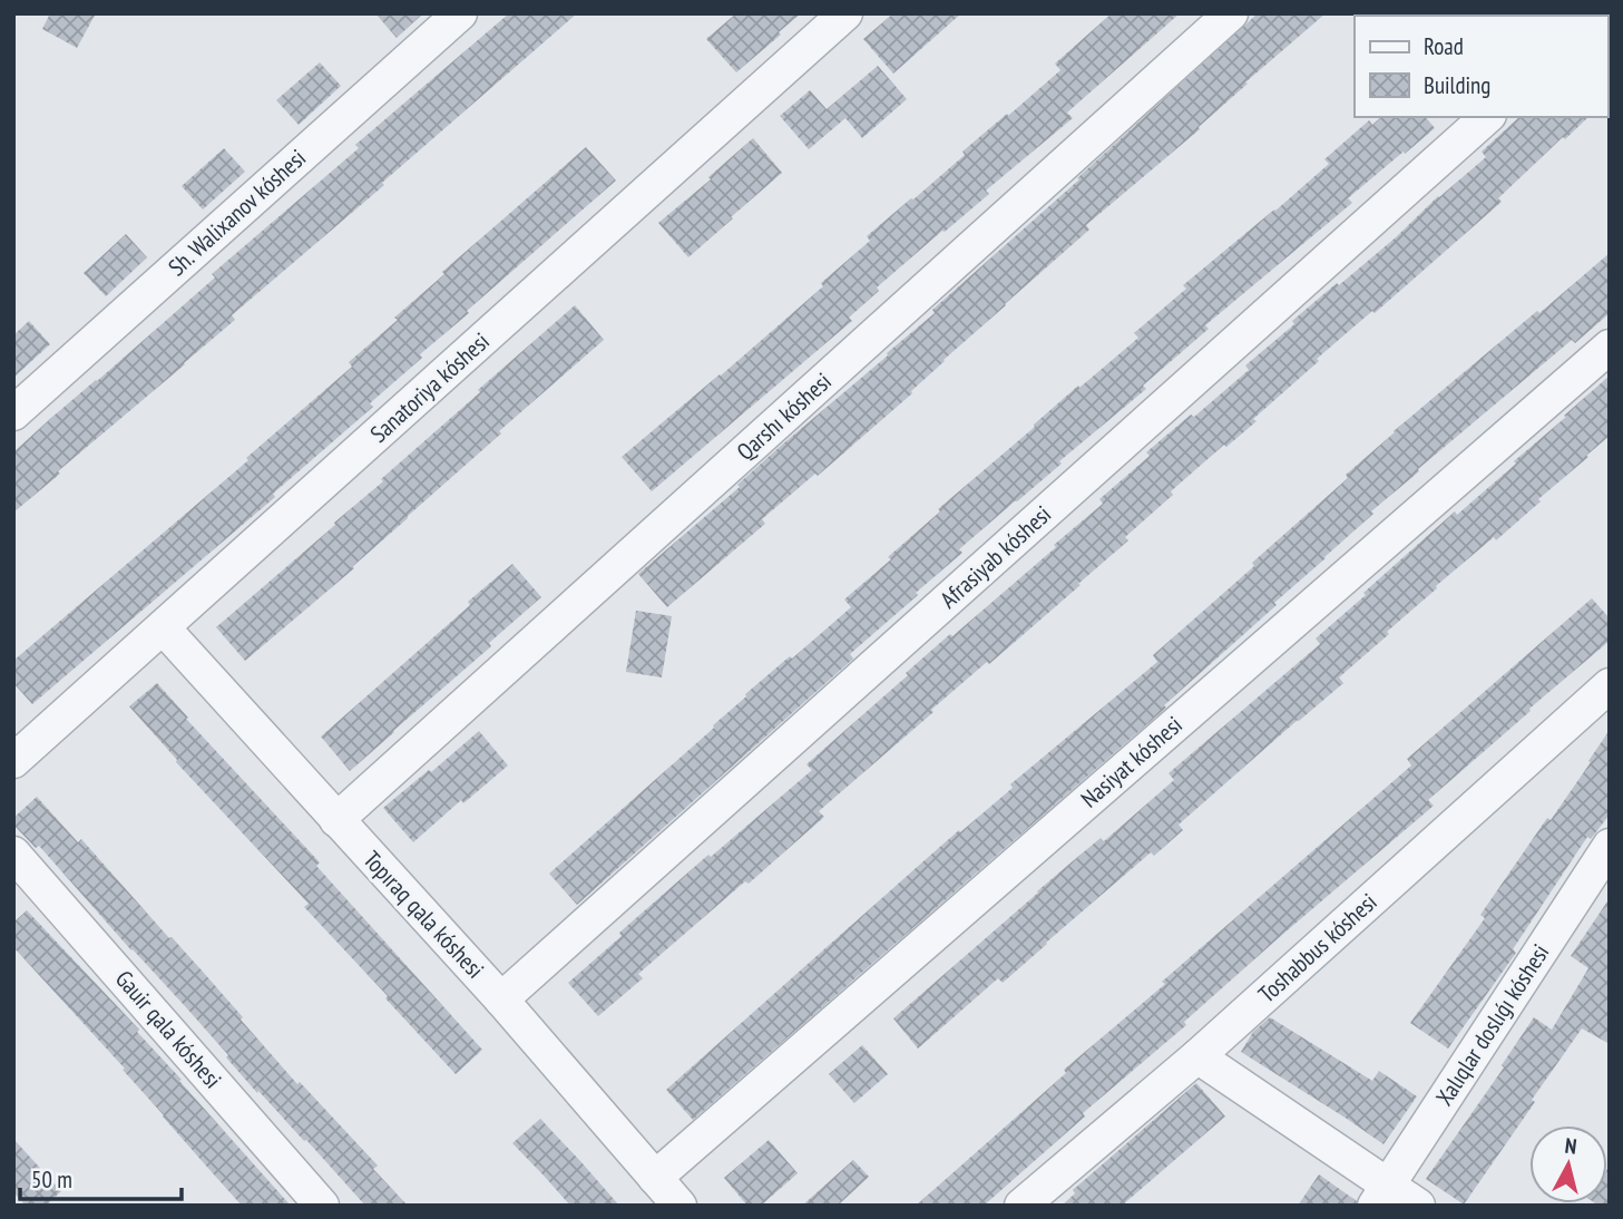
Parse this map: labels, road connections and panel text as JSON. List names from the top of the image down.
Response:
{
  "streets": {
    "street": [
      "Sh. Walixanov kóshesi",
      "Sanatoriya kóshesi",
      "Qarshı kóshesi",
      "Afrasiyab kóshesi",
      "Nasiyat kóshesi",
      "Topıraq qala kóshesi",
      "Toshabbus kóshesi",
      "Xalıqlar doslıǵı kóshesi",
      "Gauir qala kóshesi"
    ]
  },
  "crossings": [
    ["Sanatoriya kóshesi", "Topıraq qala kóshesi"],
    ["Qarshı kóshesi", "Topıraq qala kóshesi"],
    ["Afrasiyab kóshesi", "Topıraq qala kóshesi"],
    ["Nasiyat kóshesi", "Topıraq qala kóshesi"]
  ],
  "legend": ["Road", "Building"],
  "scale_bar": "50 m",
  "north": "top"
}
